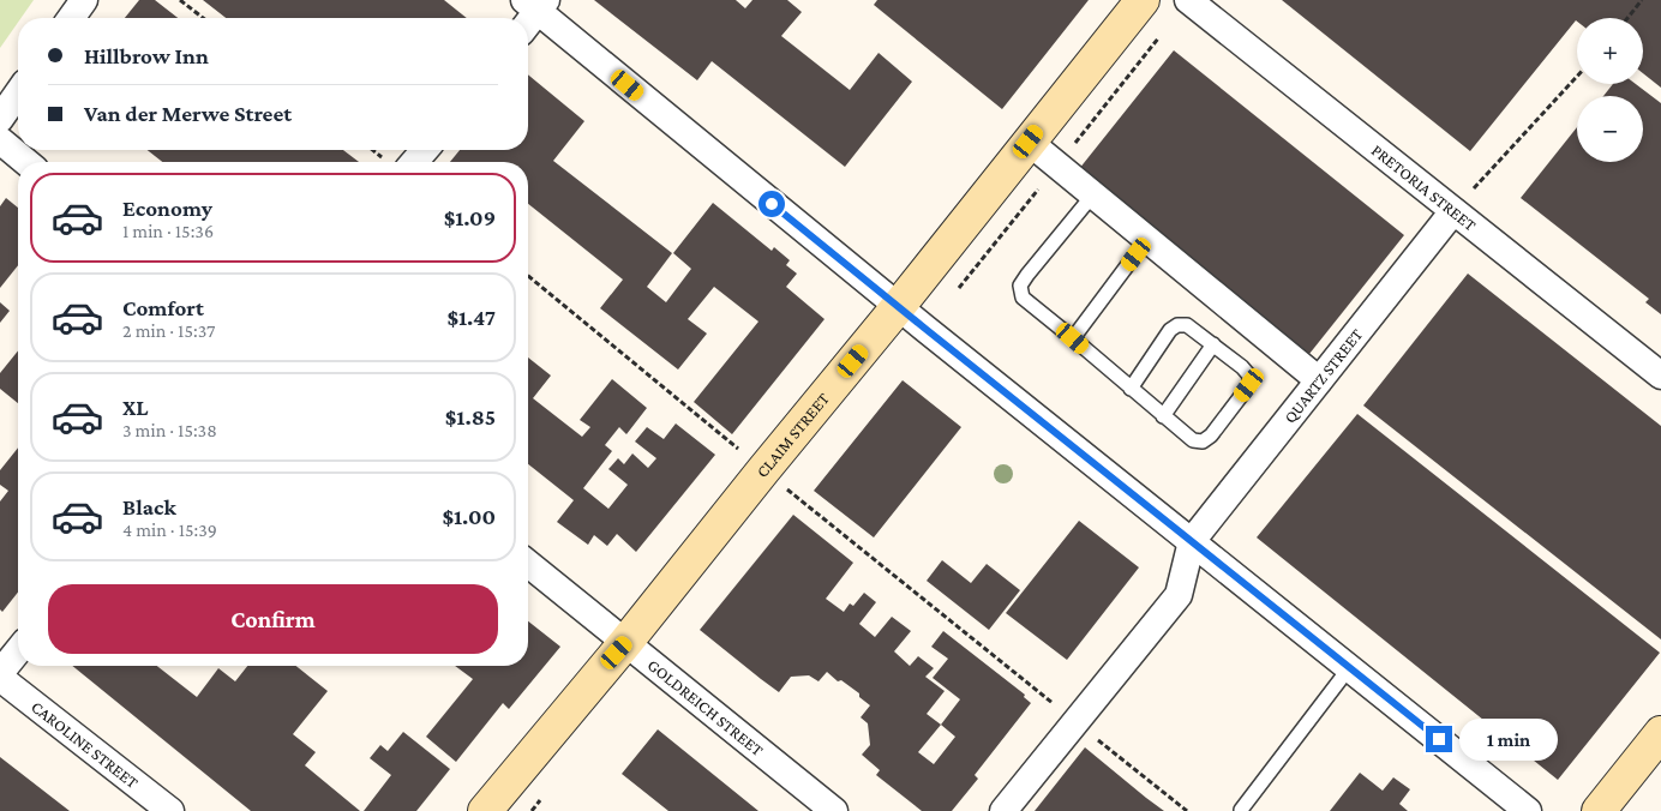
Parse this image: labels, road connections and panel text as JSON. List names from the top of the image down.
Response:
{
  "streets": {
    "street": [
      "PRETORIA STREET",
      "QUARTZ STREET",
      "CLAIM STREET",
      "GOLDREICH STREET",
      "CAROLINE STREET"
    ]
  },
  "crossings": [
    ["PRETORIA STREET", "QUARTZ STREET"],
    ["CLAIM STREET", "GOLDREICH STREET"]
  ],
  "page": {
    "map_buttons": ["+", "−"],
    "banner": ["Hillbrow Inn", "Van der Merwe Street"],
    "list": [
      {
        "name": "Economy",
        "note": "1 min · 15:36",
        "value": "$1.09"
      },
      {
        "name": "Comfort",
        "note": "2 min · 15:37",
        "value": "$1.47"
      },
      {
        "name": "XL",
        "note": "3 min · 15:38",
        "value": "$1.85"
      },
      {
        "name": "Black",
        "note": "4 min · 15:39",
        "value": "$1.00"
      }
    ],
    "buttons": "Confirm",
    "bubble": "1 min"
  }
}
